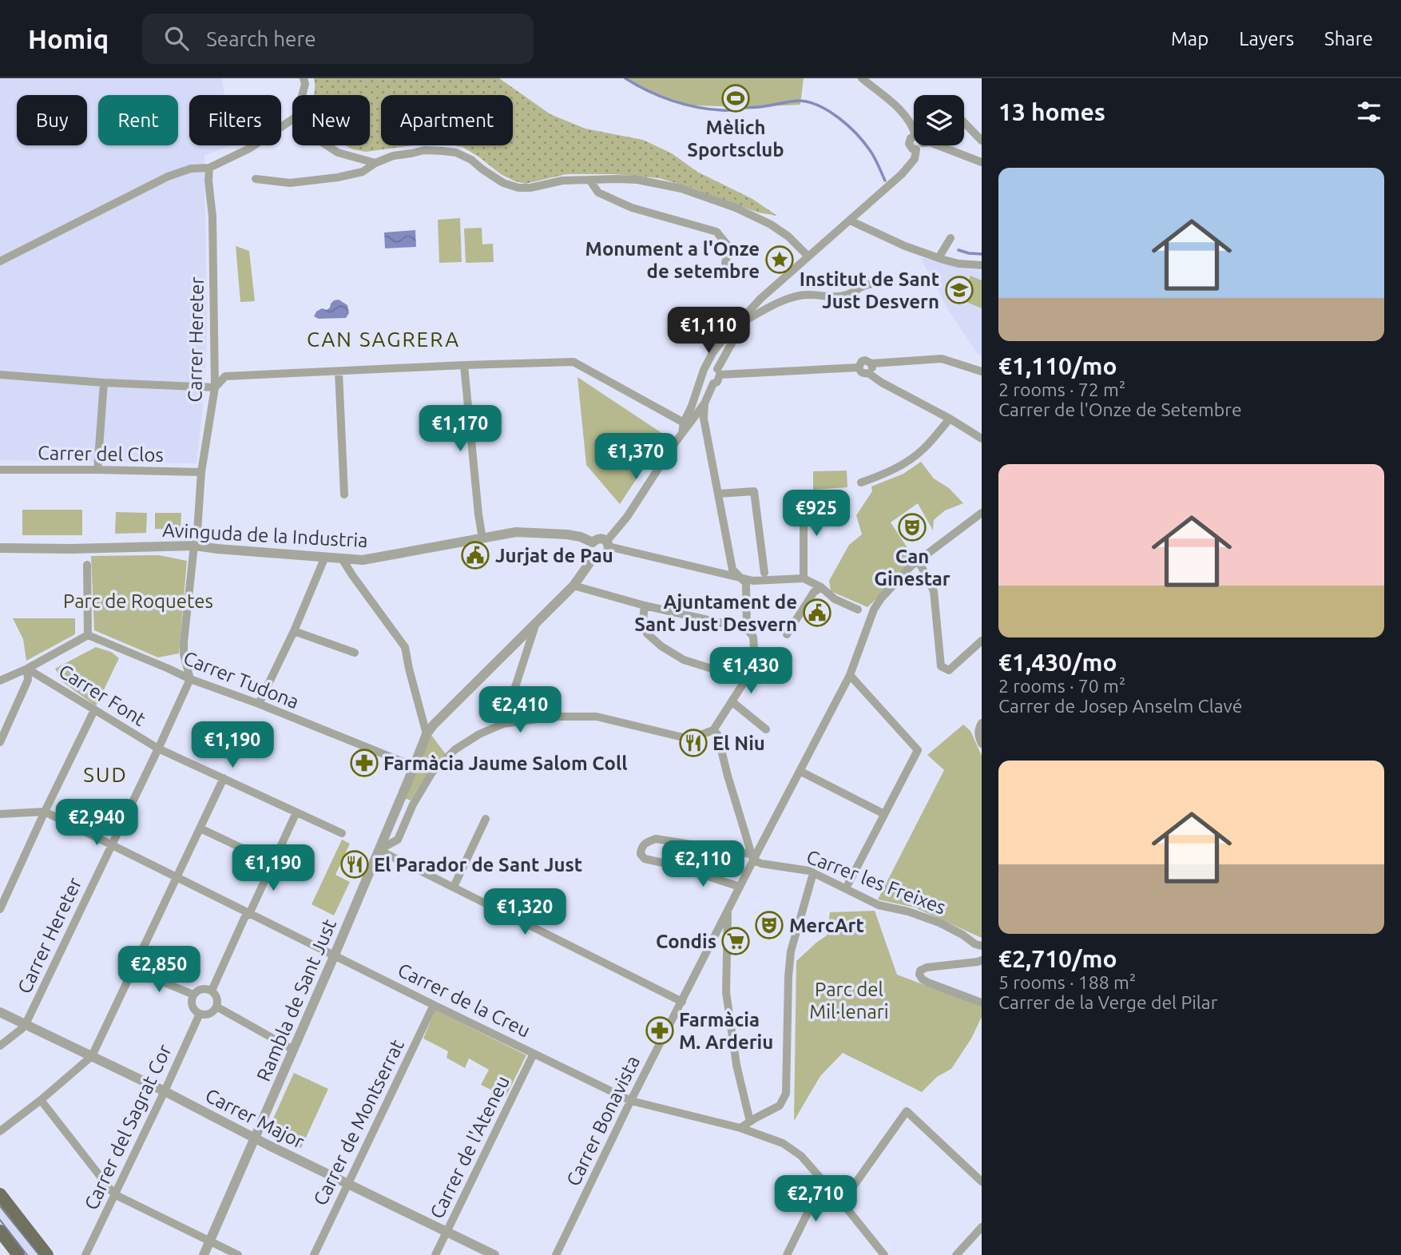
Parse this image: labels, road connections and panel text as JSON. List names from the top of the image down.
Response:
{
  "streets": {
    "street": [
      "Carrer Hereter",
      "Carrer del Clos",
      "Avinguda de la Industria",
      "Carrer Tudona",
      "Carrer Font",
      "Carrer les Freixes",
      "Rambla de Sant Just",
      "Carrer de la Creu",
      "Carrer Major",
      "Carrer Bonavista",
      "Carrer de Montserrat",
      "Carrer del Sagrat Cor",
      "Carrer de l'Ateneu"
    ]
  },
  "crossings": [
    ["Carrer Hereter", "Carrer del Clos"],
    ["Carrer Hereter", "Avinguda de la Industria"],
    ["Carrer Hereter", "Carrer Tudona"],
    ["Carrer Hereter", "Carrer Font"],
    ["Carrer Hereter", "Carrer de la Creu"],
    ["Carrer Hereter", "Carrer Major"],
    ["Avinguda de la Industria", "Rambla de Sant Just"],
    ["Carrer Tudona", "Rambla de Sant Just"],
    ["Carrer les Freixes", "Carrer Bonavista"],
    ["Rambla de Sant Just", "Carrer de la Creu"],
    ["Rambla de Sant Just", "Carrer Major"],
    ["Carrer de la Creu", "Carrer Bonavista"],
    ["Carrer de la Creu", "Carrer de Montserrat"],
    ["Carrer de la Creu", "Carrer de l'Ateneu"],
    ["Carrer Major", "Carrer de Montserrat"],
    ["Carrer Major", "Carrer del Sagrat Cor"],
    ["Carrer Major", "Carrer de l'Ateneu"]
  ],
  "districts": ["CAN SAGRERA", "SUD"],
  "parks": ["Parc de Roquetes", "Parc del Mil·lenari"],
  "places": {
    "sports": ["Mèlich Sportsclub"],
    "place": ["Monument a l'Onze de setembre"],
    "school or university": ["Institut de Sant Just Desvern"],
    "theatre": ["Can Ginestar", "MercArt"],
    "public building": ["Jurjat de Pau", "Ajuntament de Sant Just Desvern"],
    "restaurant": ["El Niu", "El Parador de Sant Just"],
    "pharmacy": ["Farmàcia Jaume Salom Coll", "Farmàcia M. Arderiu"],
    "supermarket": ["Condis"]
  },
  "page": {
    "header": "Homiq",
    "search": "Search here",
    "nav": ["Map", "Layers", "Share"],
    "heading": "13 homes",
    "chip": [
      "Buy",
      "Rent",
      "Filters",
      "New",
      "Apartment"
    ],
    "list": [
      {
        "name": "€1,110/mo",
        "note": "2 rooms · 72 m² · Carrer de l'Onze de Setembre"
      },
      {
        "name": "€1,430/mo",
        "note": "2 rooms · 70 m² · Carrer de Josep Anselm Clavé"
      },
      {
        "name": "€2,710/mo",
        "note": "5 rooms · 188 m² · Carrer de la Verge del Pilar"
      }
    ],
    "price": [
      "€1,110",
      "€1,170",
      "€1,370",
      "€925",
      "€1,430",
      "€2,410",
      "€1,190",
      "€2,940",
      "€2,110",
      "€1,190",
      "€1,320",
      "€2,850",
      "€2,710"
    ]
  }
}
